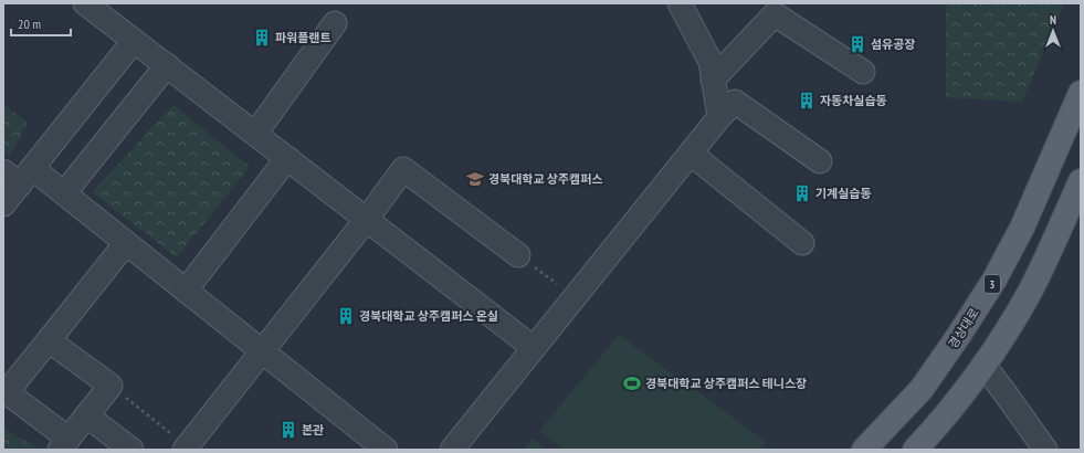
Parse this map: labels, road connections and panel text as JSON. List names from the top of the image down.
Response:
{
  "streets": {
    "main road": ["3", "경상대로"]
  },
  "places": {
    "building": [
      "파워플랜트",
      "섬유공장",
      "자동차실습동",
      "기계실습동",
      "경북대학교 상주캠퍼스 온실",
      "본관"
    ],
    "school or university": ["경북대학교 상주캠퍼스"],
    "sports": ["경북대학교 상주캠퍼스 테니스장"]
  },
  "scale_bar": "20 m",
  "north": "top"
}
